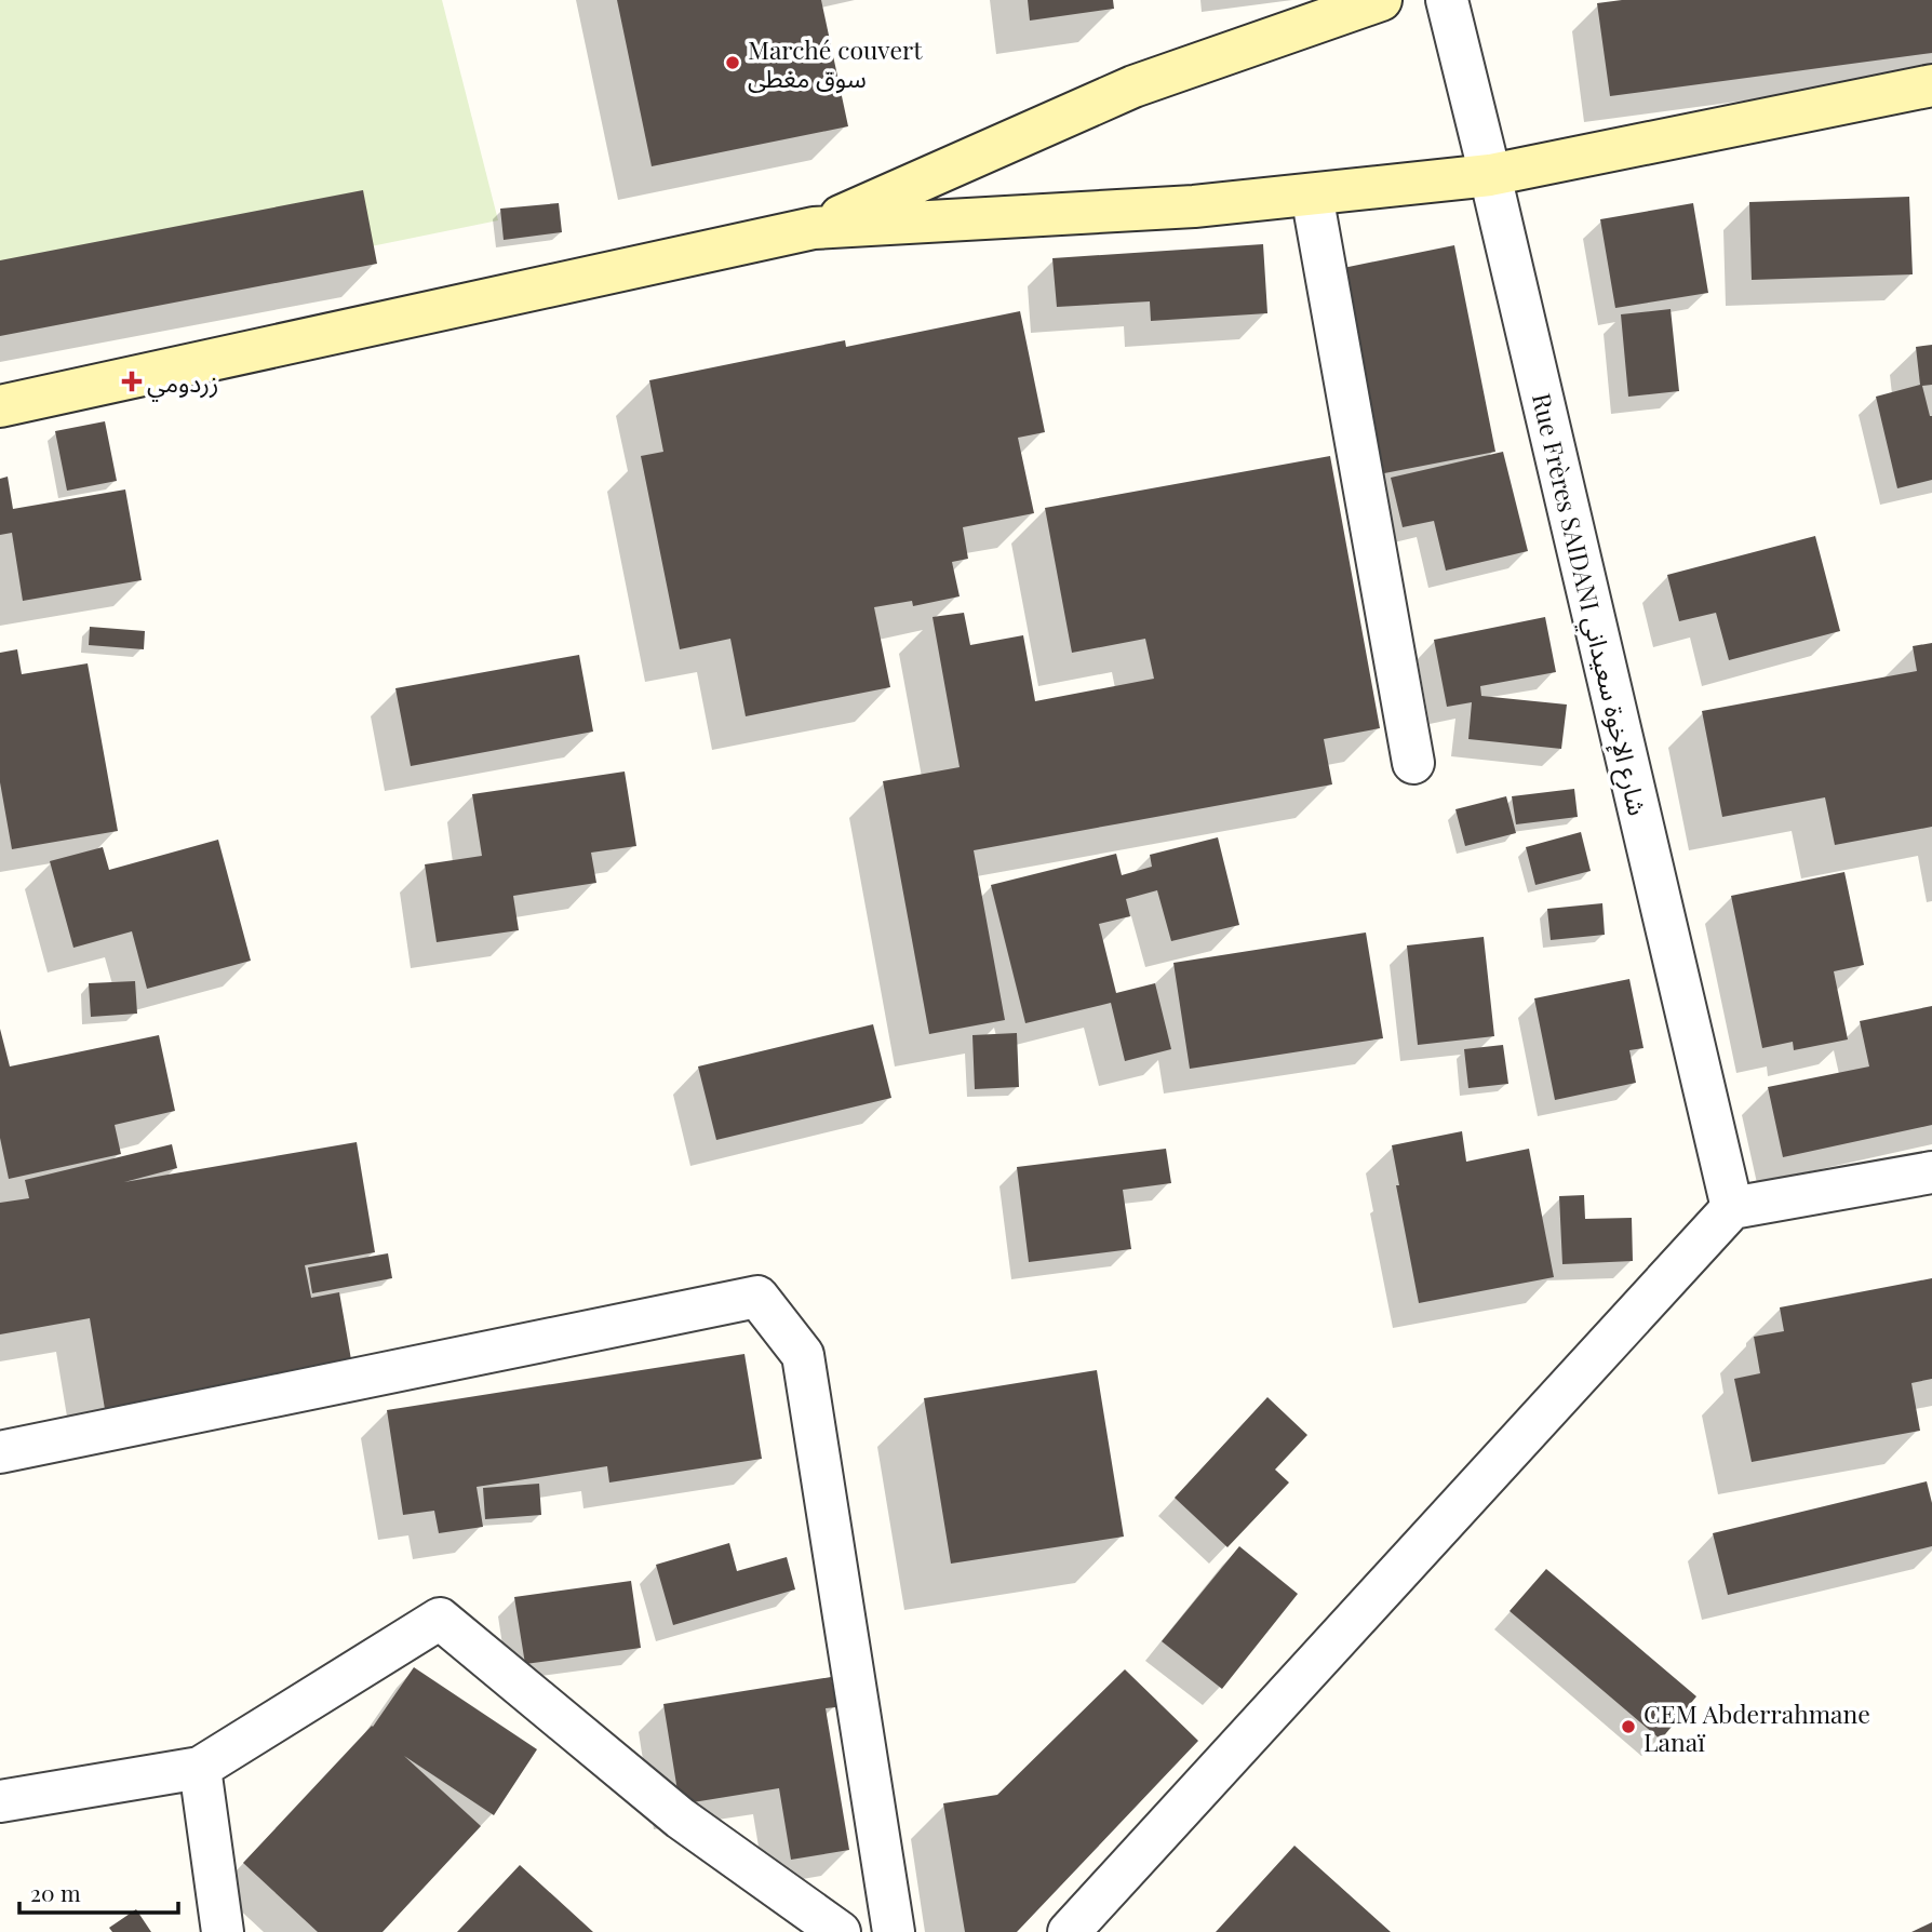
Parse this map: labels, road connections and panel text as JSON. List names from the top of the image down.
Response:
{
  "streets": {
    "street": ["Rue Frères SAIDANI شارع الإخوة سعيداني"]
  },
  "places": {
    "other": ["Marché couvert سوق مغطى", "CEM Abderrahmane Lanaï"],
    "health": ["زردومي"]
  },
  "scale_bar": "20 m"
}
